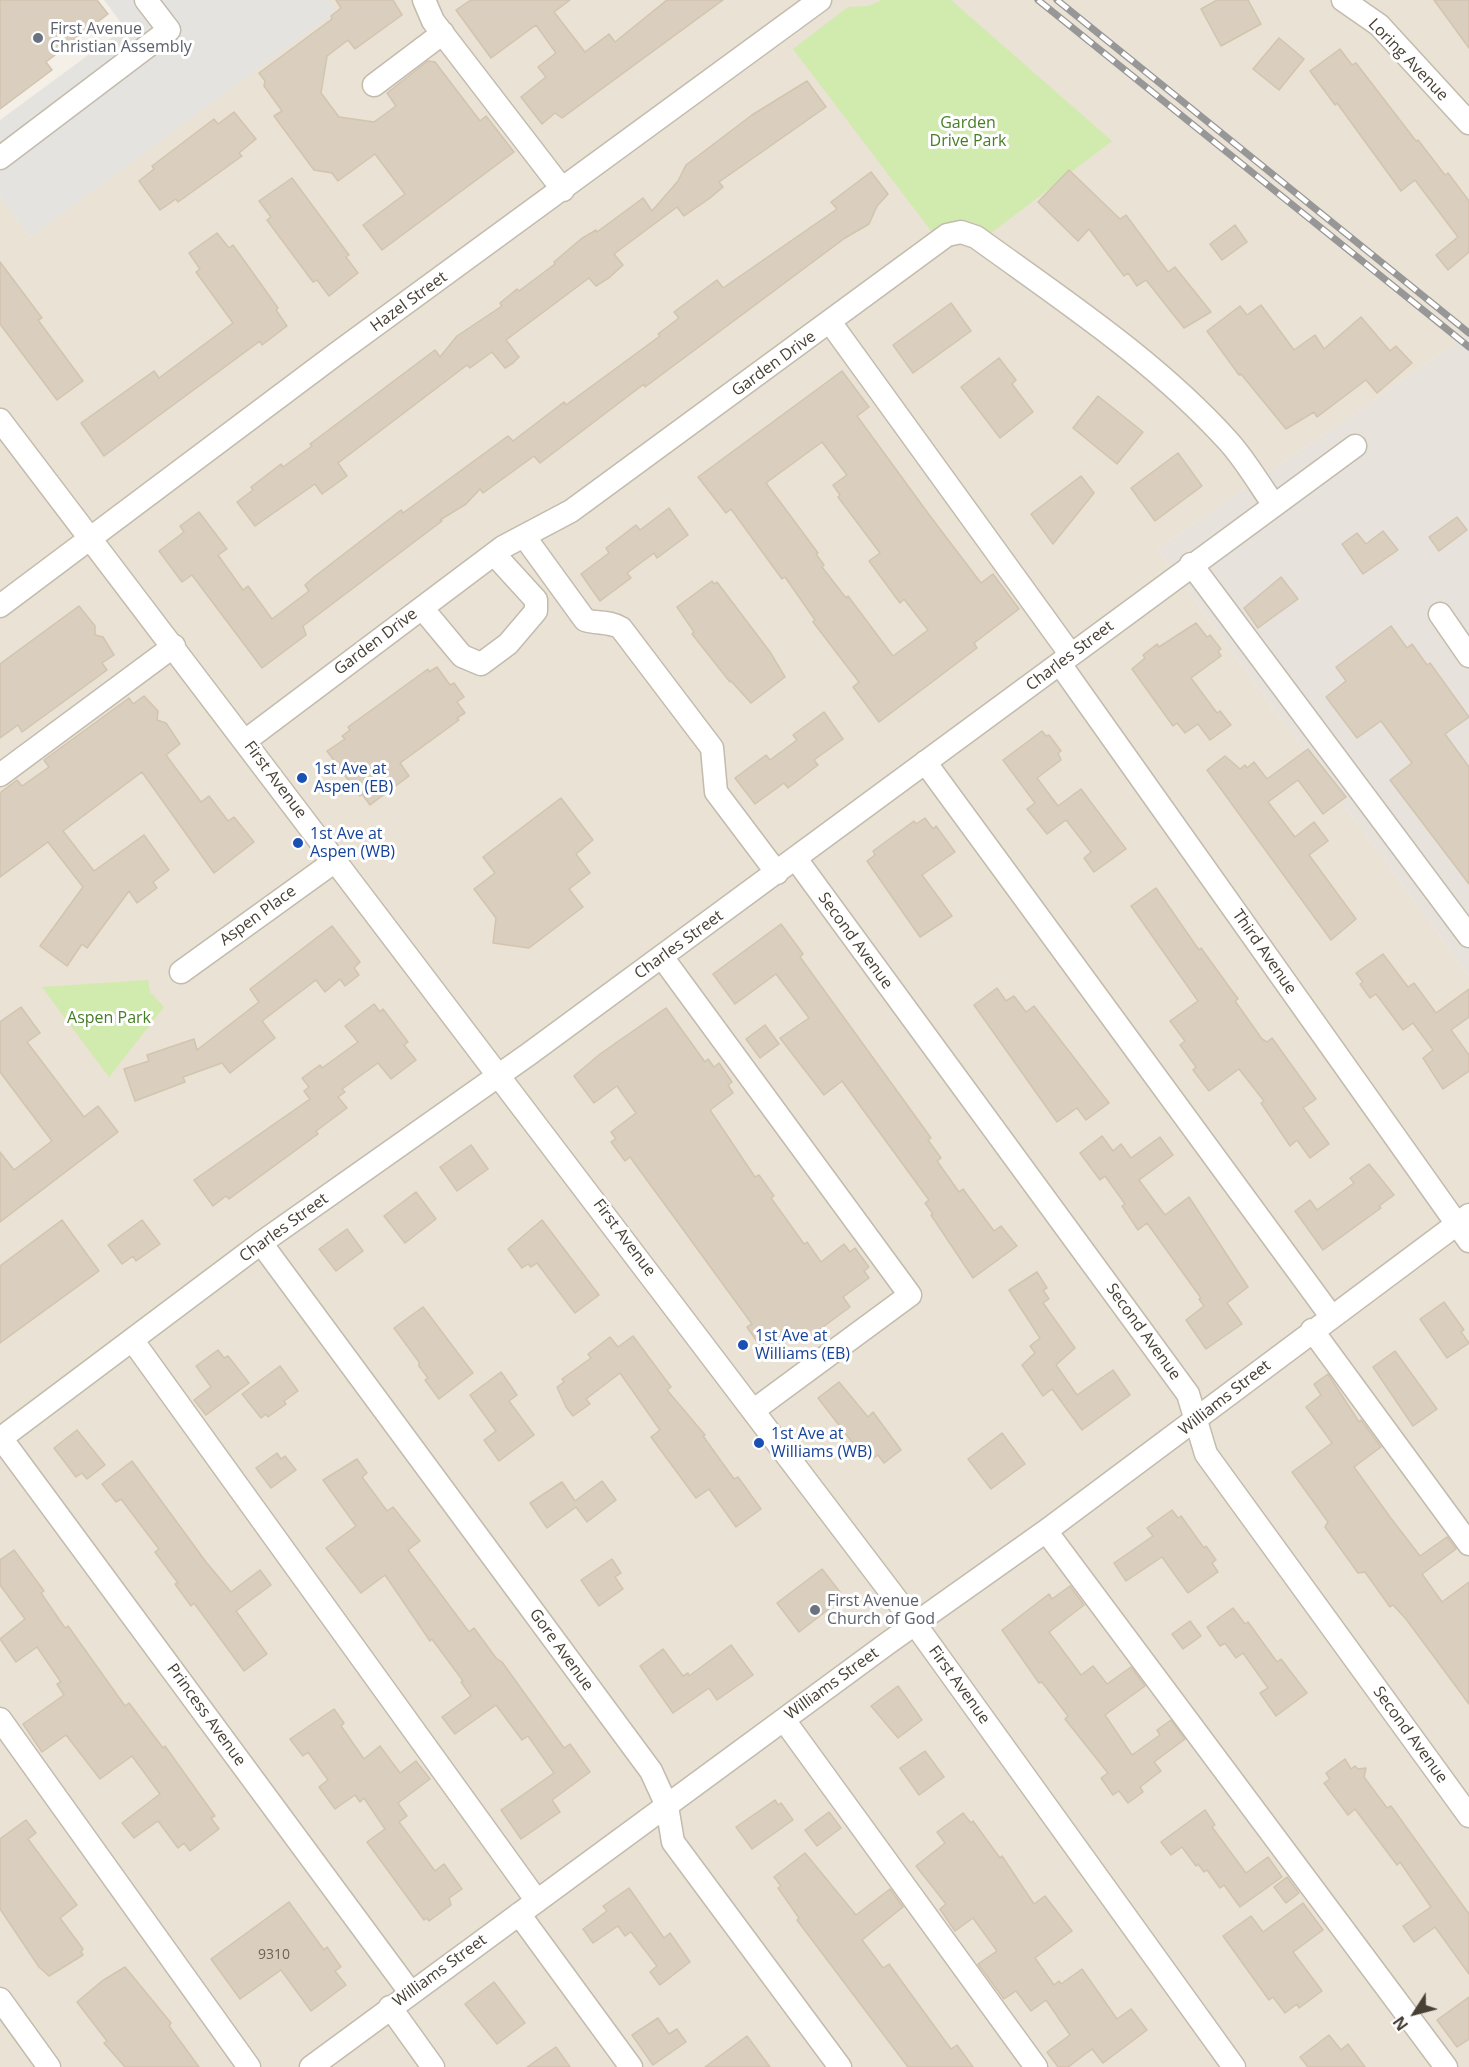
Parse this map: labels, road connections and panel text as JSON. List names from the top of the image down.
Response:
{
  "streets": {
    "street": [
      "Loring Avenue",
      "Hazel Street",
      "Garden Drive",
      "Charles Street",
      "First Avenue",
      "Aspen Place",
      "Second Avenue",
      "Third Avenue",
      "Williams Street",
      "Gore Avenue",
      "Princess Avenue"
    ]
  },
  "crossings": [
    ["Hazel Street", "First Avenue"],
    ["Garden Drive", "Charles Street"],
    ["Garden Drive", "First Avenue"],
    ["Garden Drive", "Third Avenue"],
    ["Charles Street", "First Avenue"],
    ["Charles Street", "Second Avenue"],
    ["Charles Street", "Third Avenue"],
    ["Charles Street", "Gore Avenue"],
    ["Charles Street", "Princess Avenue"],
    ["First Avenue", "Aspen Place"],
    ["First Avenue", "Williams Street"],
    ["Second Avenue", "Williams Street"],
    ["Third Avenue", "Williams Street"],
    ["Williams Street", "Gore Avenue"],
    ["Williams Street", "Princess Avenue"]
  ],
  "parks": ["Garden Drive Park", "Aspen Park"],
  "places": [
    "First Avenue Christian Assembly",
    "1st Ave at Aspen (EB)",
    "1st Ave at Aspen (WB)",
    "1st Ave at Williams (EB)",
    "1st Ave at Williams (WB)",
    "First Avenue Church of God"
  ],
  "house_numbers": ["9310"],
  "north": "bottom left"
}
